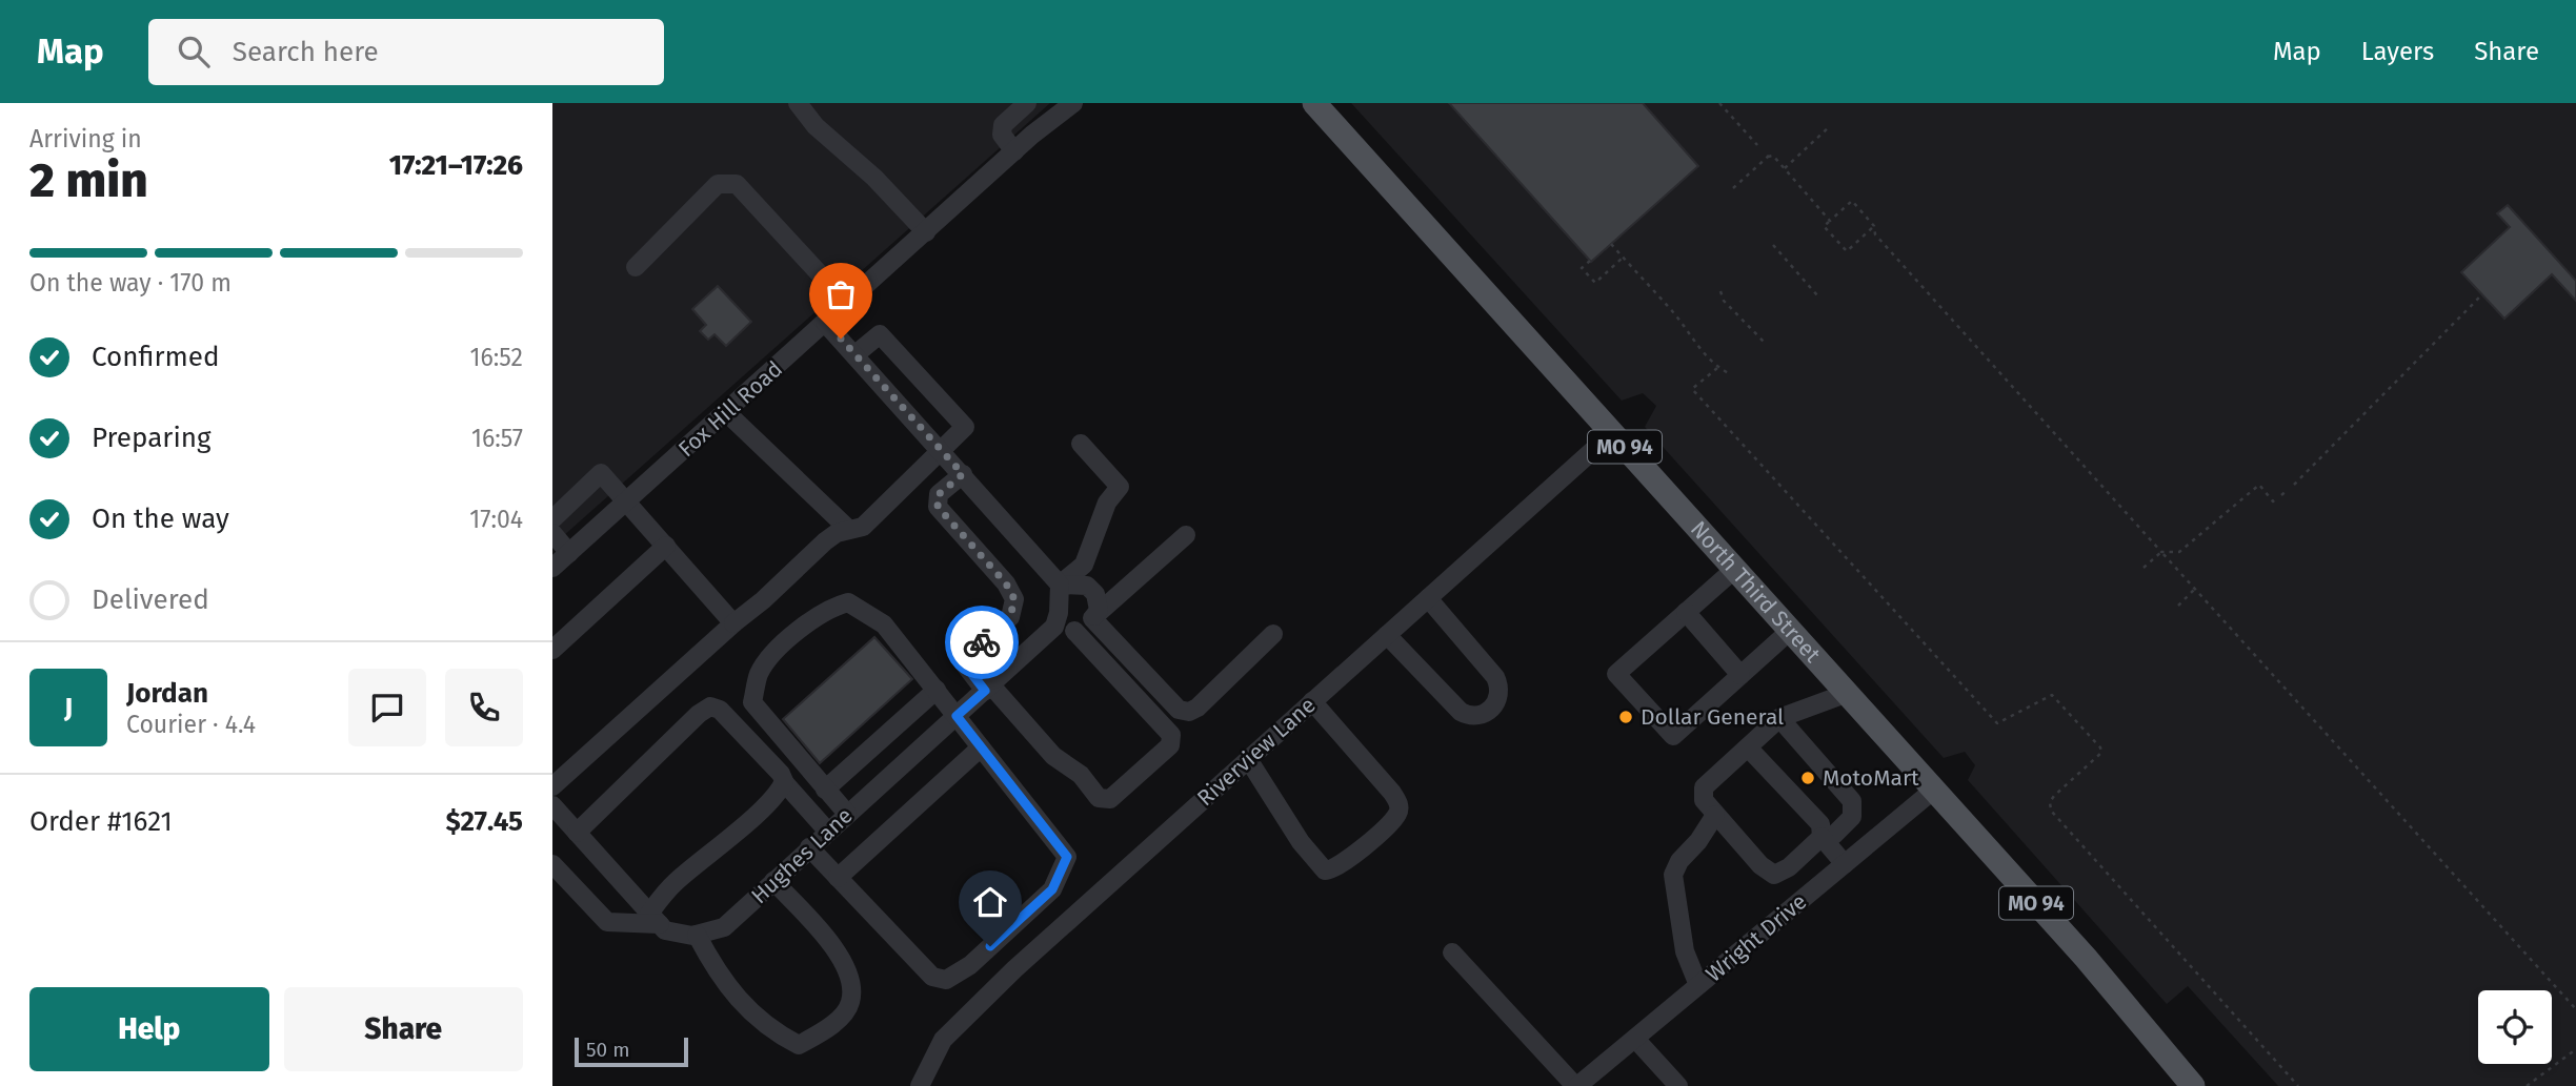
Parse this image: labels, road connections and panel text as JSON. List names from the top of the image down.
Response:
{
  "streets": {
    "main road": ["MO 94", "North Third Street"],
    "street": [
      "Fox Hill Road",
      "Riverview Lane",
      "Hughes Lane",
      "Wright Drive"
    ]
  },
  "crossings": [
    ["North Third Street", "Riverview Lane"],
    ["North Third Street", "Wright Drive"]
  ],
  "places": ["Dollar General", "MotoMart"],
  "scale_bar": "50 m",
  "page": {
    "header": "Map",
    "search": "Search here",
    "nav": ["Map", "Layers", "Share"],
    "heading": ["2 min", "Arriving in", "17:21–17:26"],
    "panel": [
      "Jordan",
      "Courier · 4.4",
      "Order #1621",
      "$27.45"
    ],
    "bar": "On the way · 170 m",
    "list": [
      ["Confirmed", "16:52"],
      ["Preparing", "16:57"],
      ["On the way", "17:04"],
      "Delivered"
    ],
    "round": "J",
    "buttons": ["Help", "Share"],
    "scale": "50 m"
  }
}
